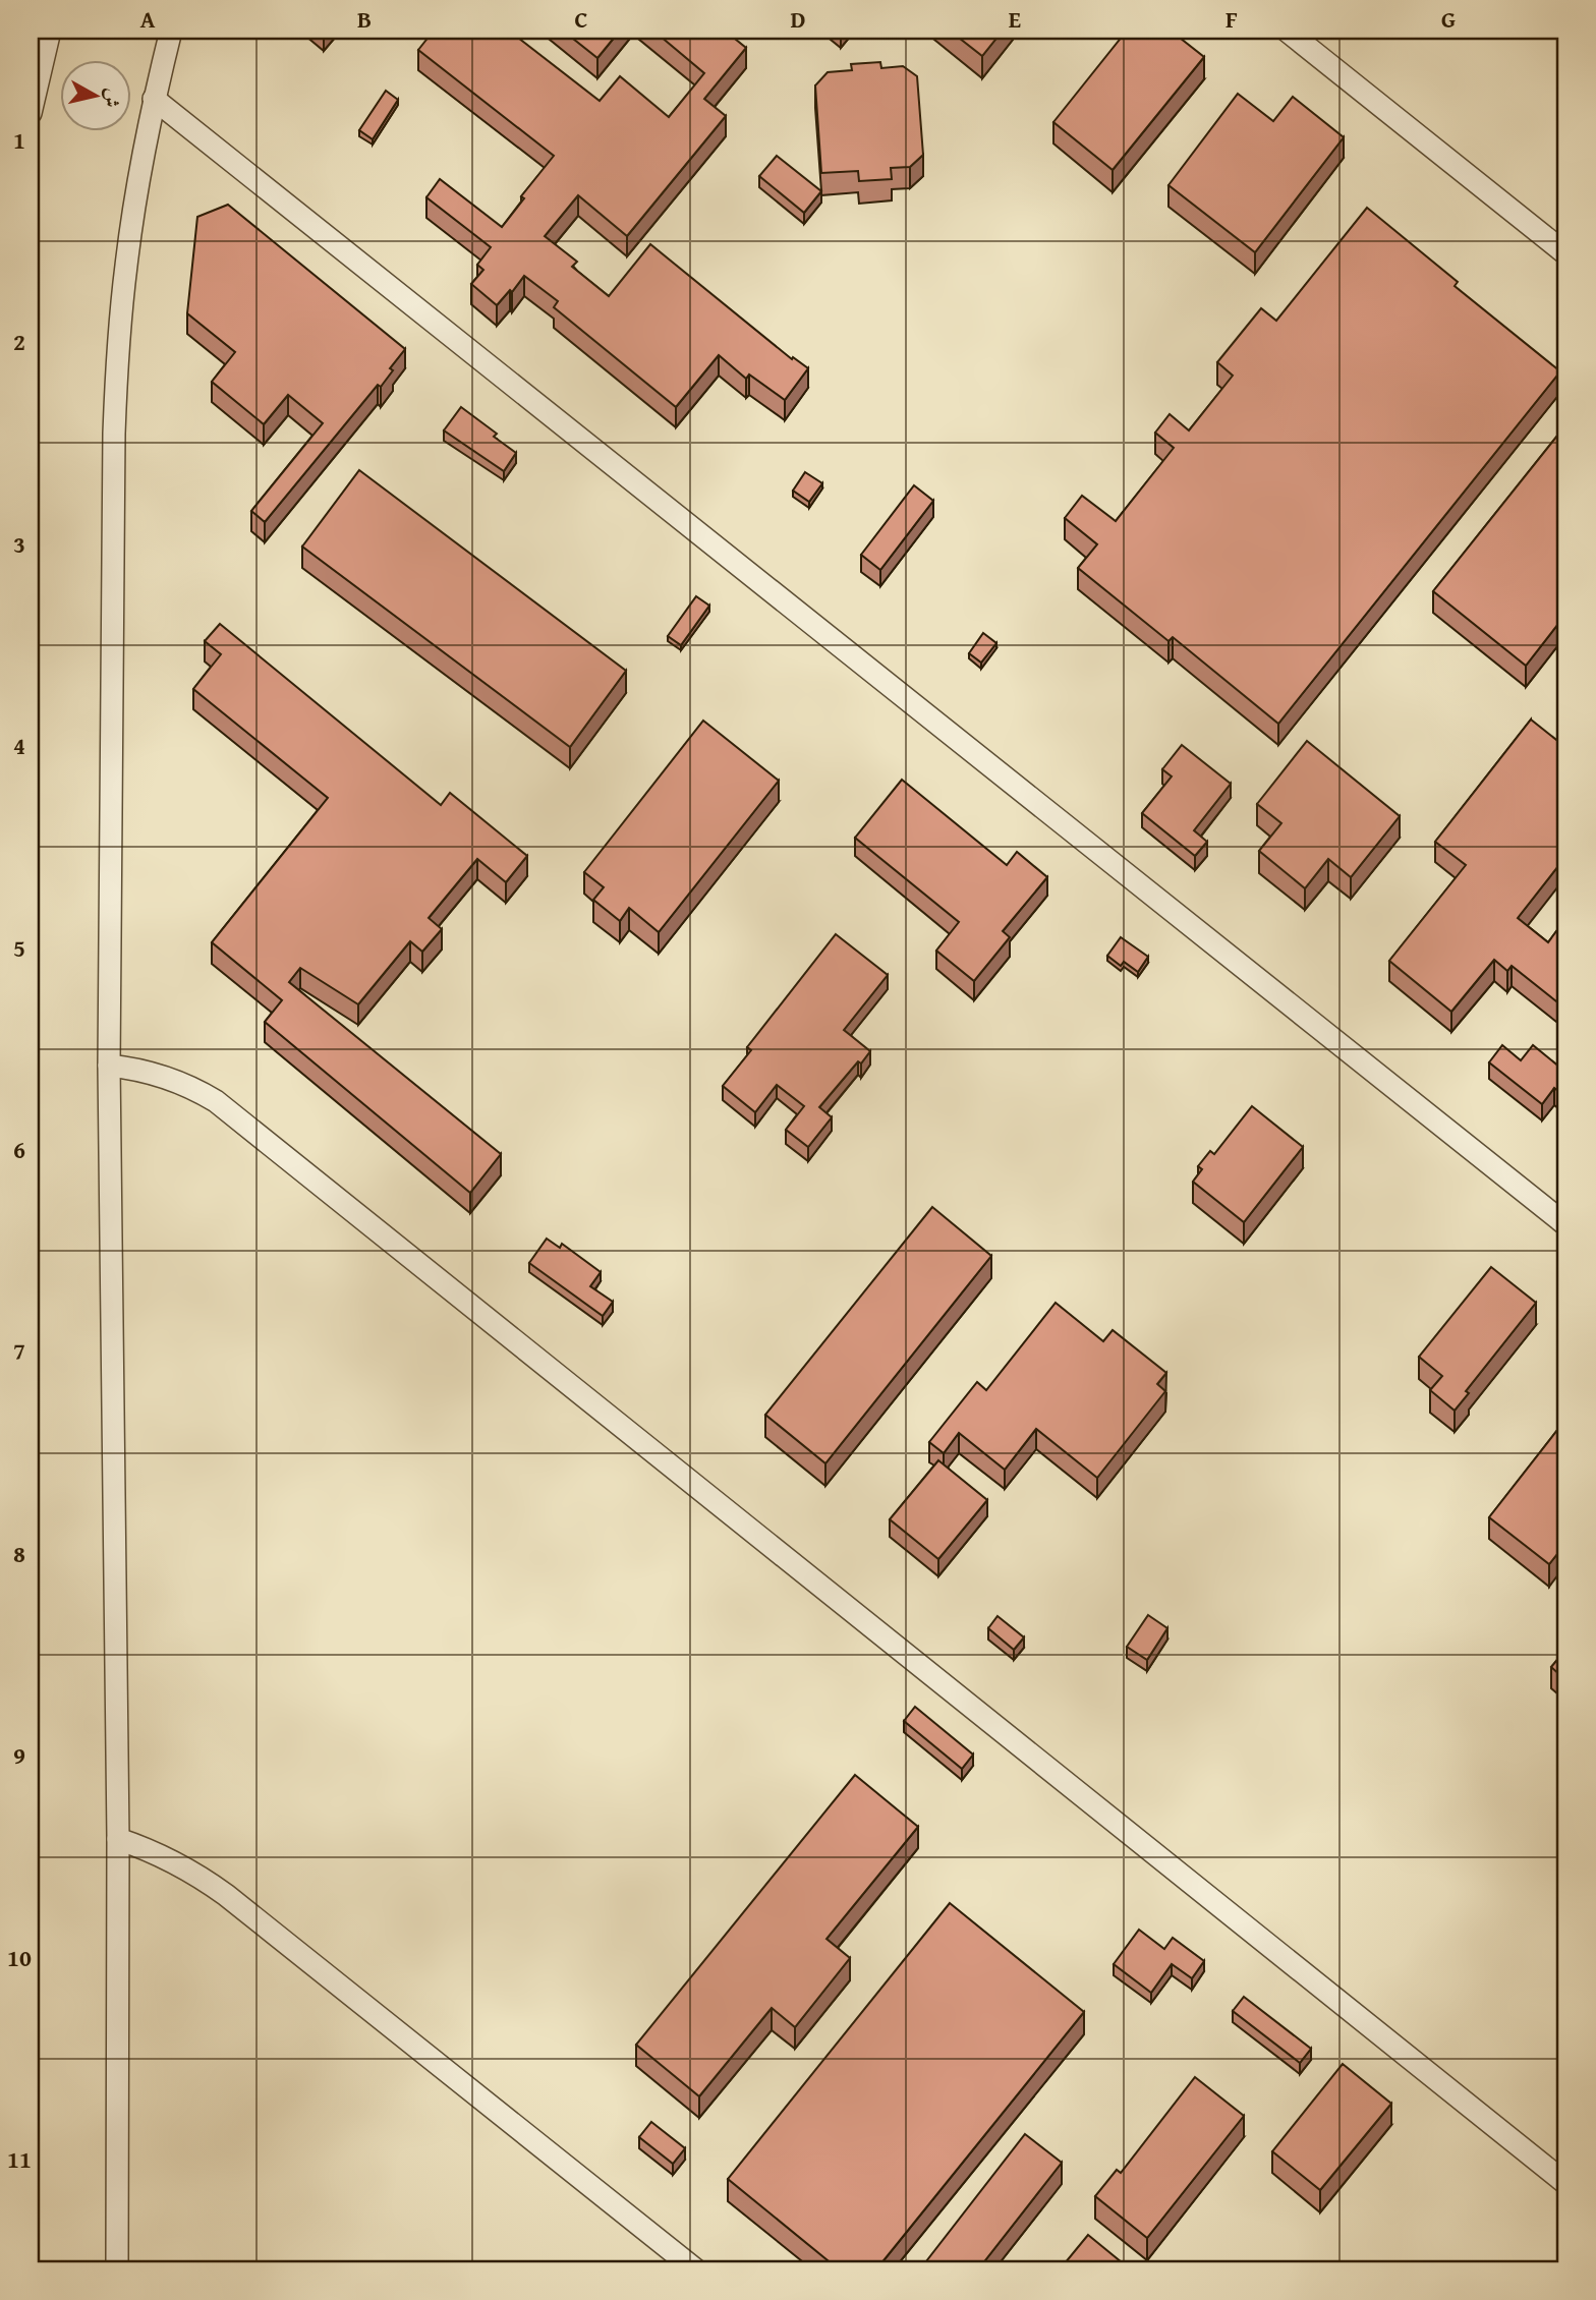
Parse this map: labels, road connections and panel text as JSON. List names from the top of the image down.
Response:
{
  "north": "right",
  "grid": {
    "columns": [
      "A",
      "B",
      "C",
      "D",
      "E",
      "F",
      "G"
    ],
    "rows": [
      "1",
      "2",
      "3",
      "4",
      "5",
      "6",
      "7",
      "8",
      "9",
      "10",
      "11"
    ]
  }
}
